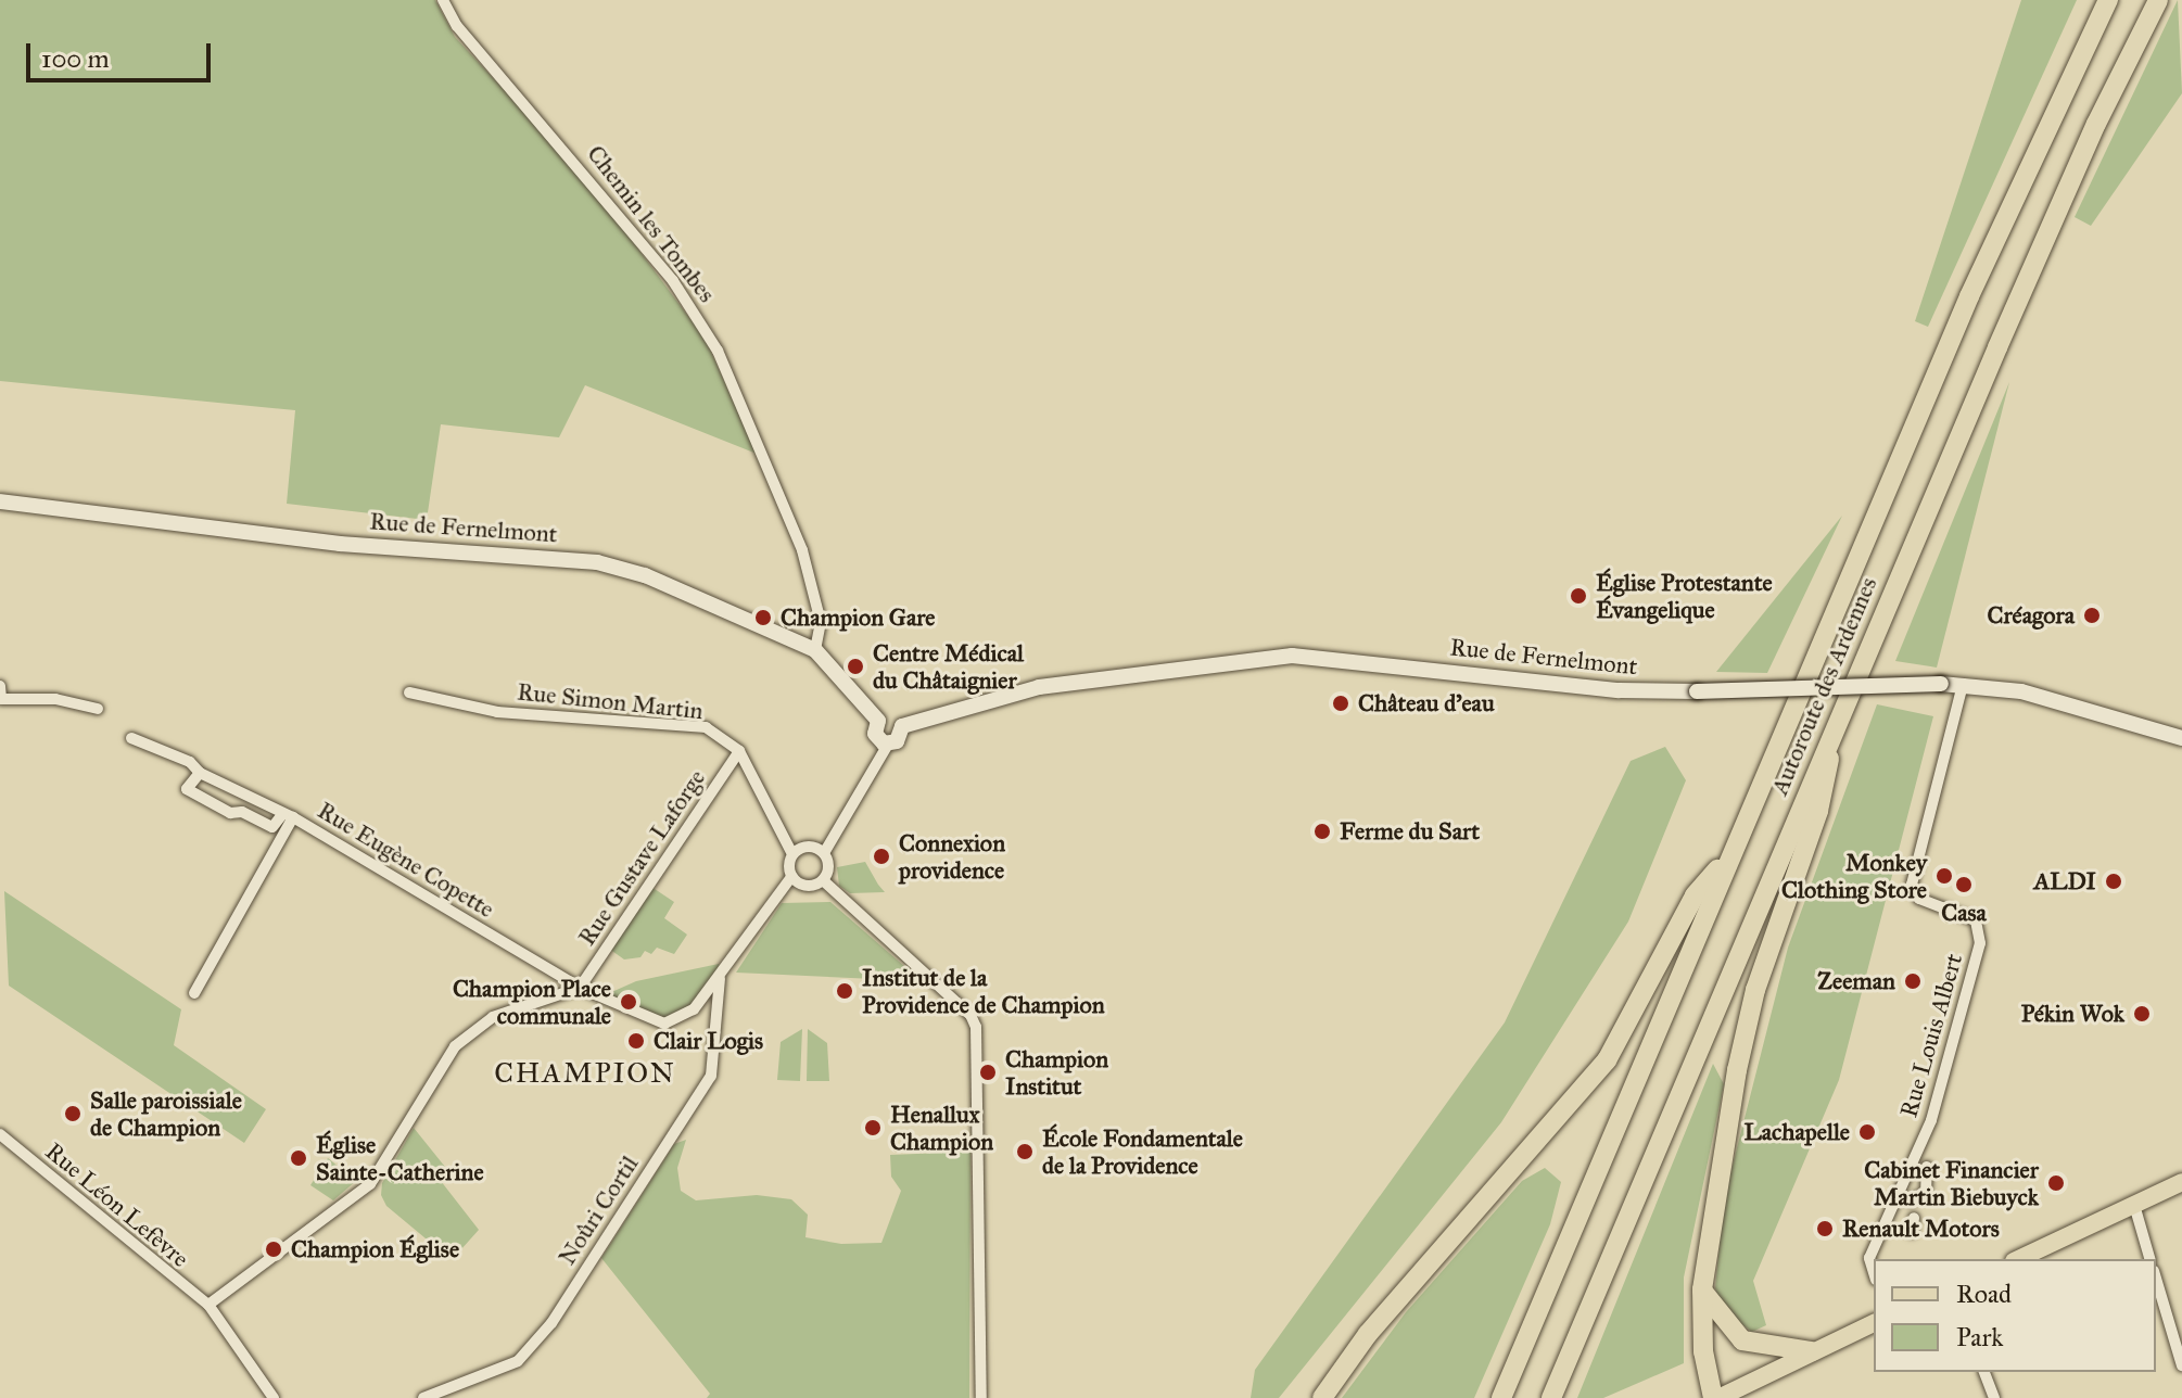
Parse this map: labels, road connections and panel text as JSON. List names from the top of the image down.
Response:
{
  "streets": {
    "highway": ["Autoroute des Ardennes"],
    "street": [
      "Chemin les Tombes",
      "Rue de Fernelmont",
      "Rue Simon Martin",
      "Rue Gustave Laforge",
      "Rue Eugène Copette",
      "Rue Louis Albert",
      "Rue Léon Lefèvre",
      "Noûri Cortil"
    ]
  },
  "crossings": [
    ["Chemin les Tombes", "Rue de Fernelmont"],
    ["Rue de Fernelmont", "Rue Louis Albert"],
    ["Rue Simon Martin", "Rue Gustave Laforge"],
    ["Rue Simon Martin", "Rue Eugène Copette"],
    ["Rue Gustave Laforge", "Rue Eugène Copette"],
    ["Rue Eugène Copette", "Noûri Cortil"]
  ],
  "districts": ["CHAMPION"],
  "places": [
    "Église Protestante Évangelique",
    "Créagora",
    "Champion Gare",
    "Centre Médical du Châtaignier",
    "Château d'eau",
    "Ferme du Sart",
    "Connexion providence",
    "Monkey Clothing Store",
    "ALDI",
    "Casa",
    "Zeeman",
    "Institut de la Providence de Champion",
    "Champion Place communale",
    "Pékin Wok",
    "Clair Logis",
    "Champion Institut",
    "Salle paroissiale de Champion",
    "Henallux Champion",
    "Lachapelle",
    "École Fondamentale de la Providence",
    "Église Sainte-Catherine",
    "Cabinet Financier Martin Biebuyck",
    "Renault Motors",
    "Champion Église"
  ],
  "legend": ["Road", "Park"],
  "scale_bar": "100 m"
}
